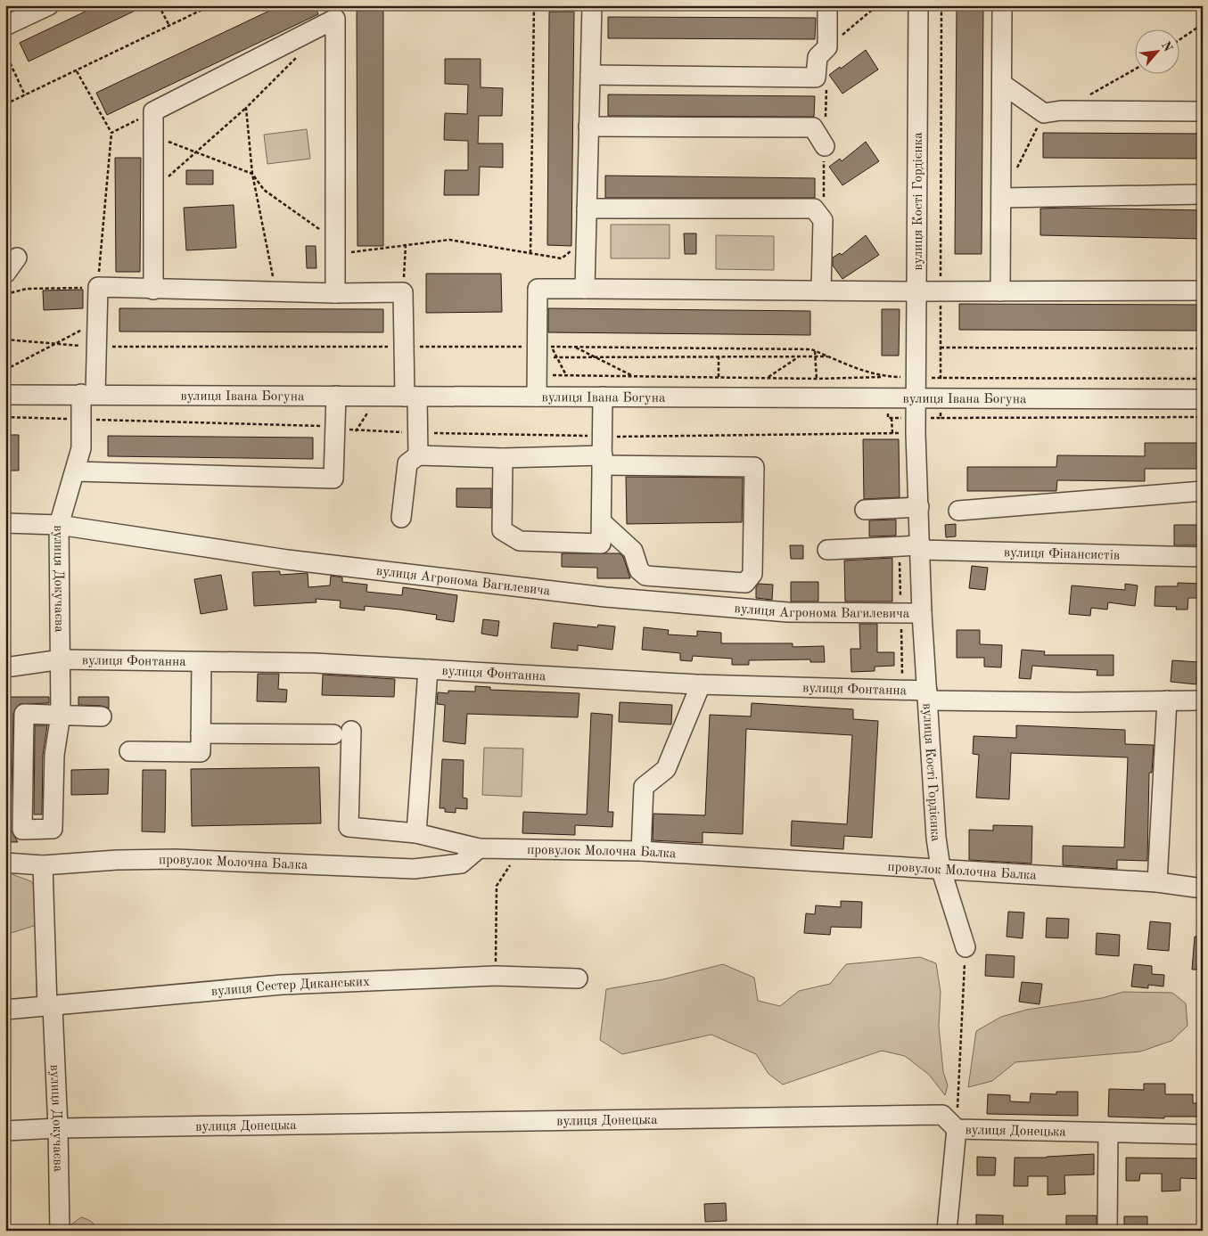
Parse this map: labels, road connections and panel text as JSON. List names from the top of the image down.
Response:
{
  "streets": {
    "street": [
      "вулиця Кості Гордієнка",
      "вулиця Івана Богуна",
      "вулиця Фінансистів",
      "вулиця Докучаєва",
      "вулиця Агронома Вагилевича",
      "вулиця Фонтанна",
      "провулок Молочна Балка",
      "вулиця Сестер Диканських",
      "вулиця Донецька"
    ]
  },
  "crossings": [
    ["вулиця Кості Гордієнка", "вулиця Івана Богуна"],
    ["вулиця Кості Гордієнка", "вулиця Фінансистів"],
    ["вулиця Кості Гордієнка", "вулиця Агронома Вагилевича"],
    ["вулиця Кості Гордієнка", "вулиця Фонтанна"],
    ["вулиця Кості Гордієнка", "провулок Молочна Балка"],
    ["вулиця Івана Богуна", "вулиця Докучаєва"],
    ["вулиця Докучаєва", "вулиця Агронома Вагилевича"],
    ["вулиця Докучаєва", "вулиця Фонтанна"],
    ["вулиця Докучаєва", "провулок Молочна Балка"],
    ["вулиця Докучаєва", "вулиця Сестер Диканських"],
    ["вулиця Докучаєва", "вулиця Донецька"]
  ],
  "north": "top right"
}
